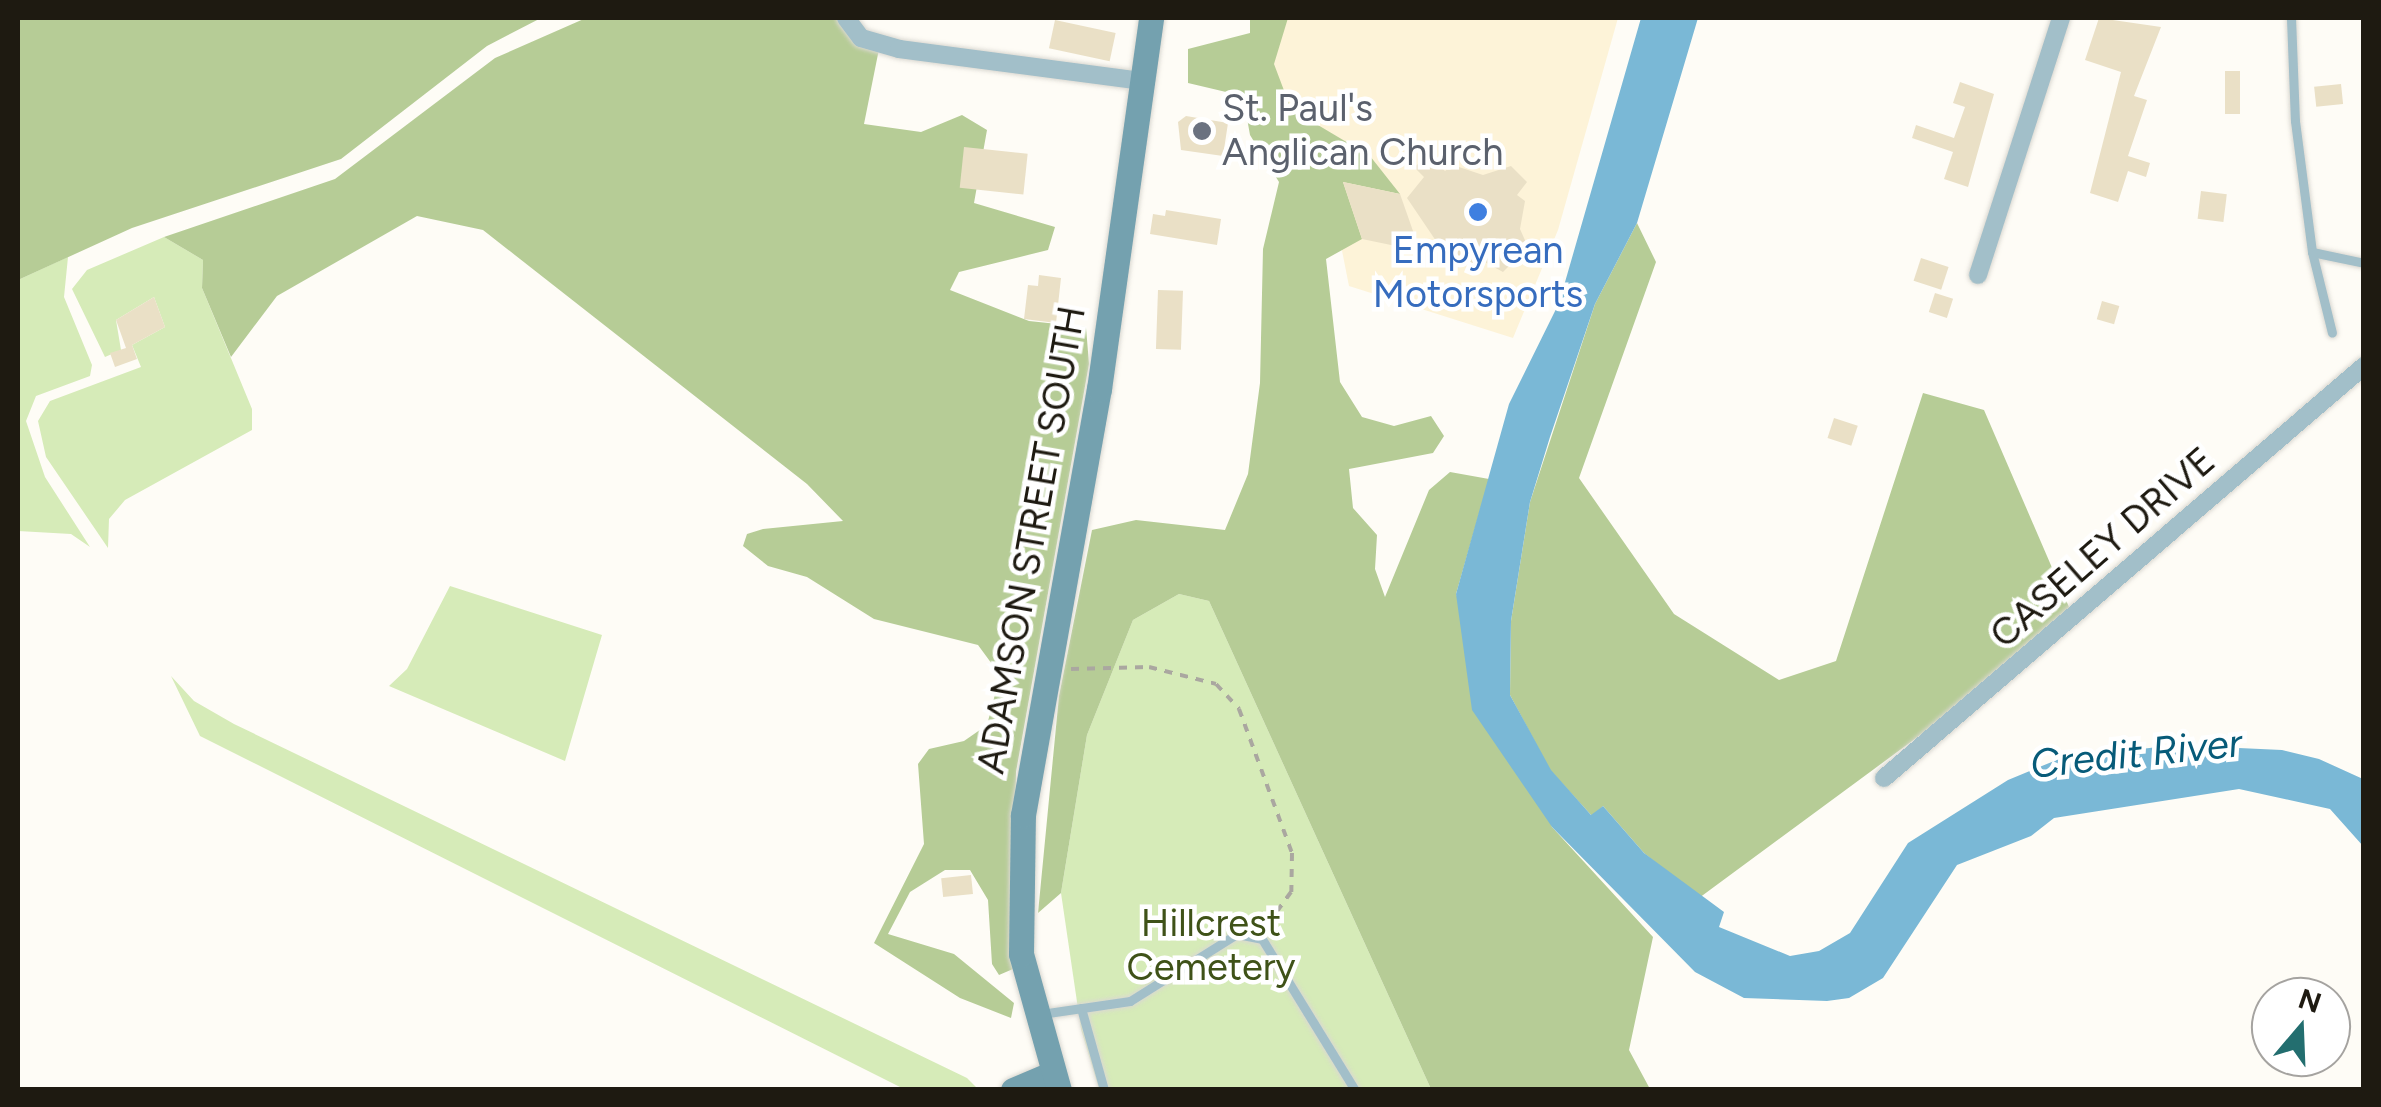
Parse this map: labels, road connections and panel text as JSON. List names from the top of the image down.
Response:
{
  "streets": {
    "main road": ["ADAMSON STREET SOUTH"],
    "street": ["CASELEY DRIVE"]
  },
  "water": ["Credit River"],
  "parks": ["Hillcrest Cemetery"],
  "places": ["St. Paul's Anglican Church", "Empyrean Motorsports"],
  "north": "top"
}
